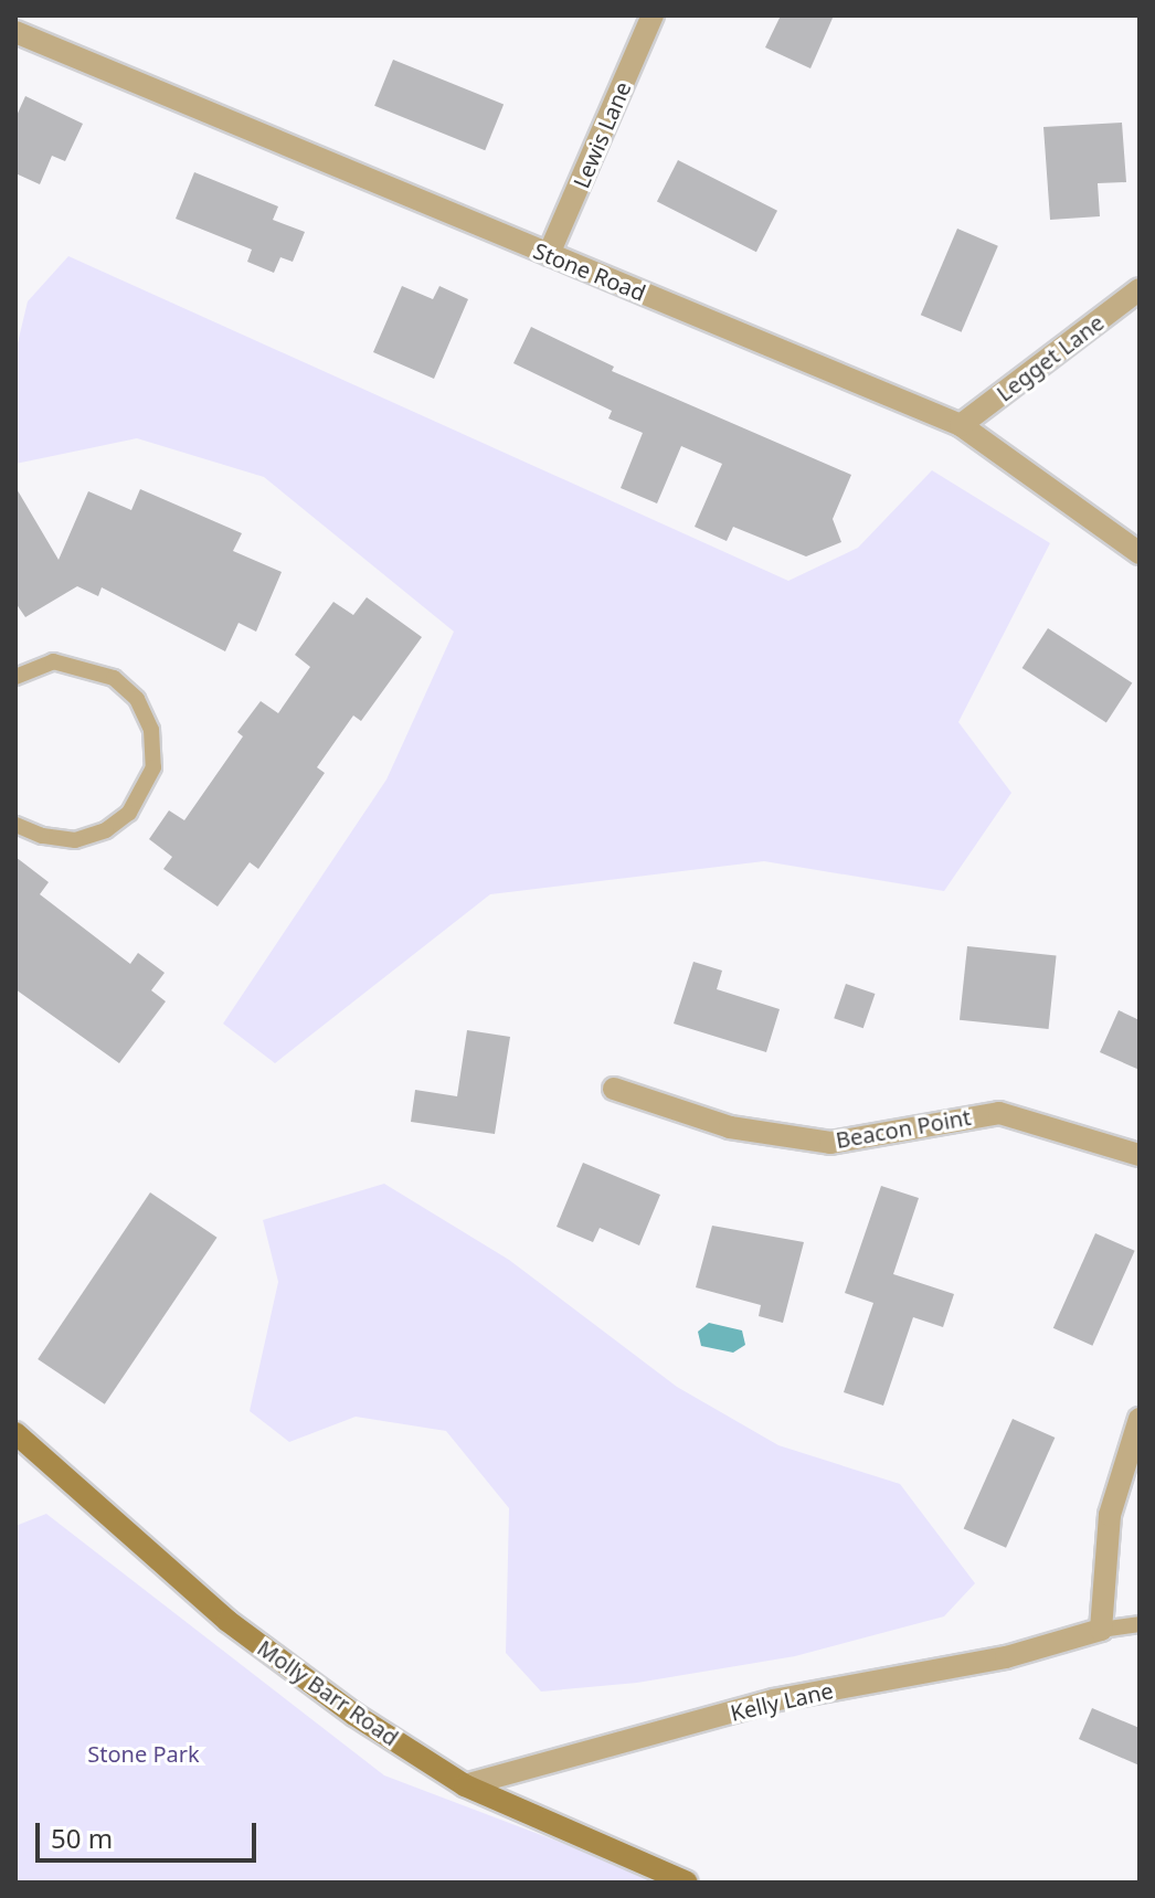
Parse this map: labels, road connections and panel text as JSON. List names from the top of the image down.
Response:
{
  "streets": {
    "main road": ["Molly Barr Road"],
    "street": [
      "Lewis Lane",
      "Stone Road",
      "Legget Lane",
      "Beacon Point",
      "Kelly Lane"
    ]
  },
  "crossings": [
    ["Lewis Lane", "Stone Road"],
    ["Stone Road", "Legget Lane"],
    ["Molly Barr Road", "Kelly Lane"]
  ],
  "parks": ["Stone Park"],
  "scale_bar": "50 m"
}
